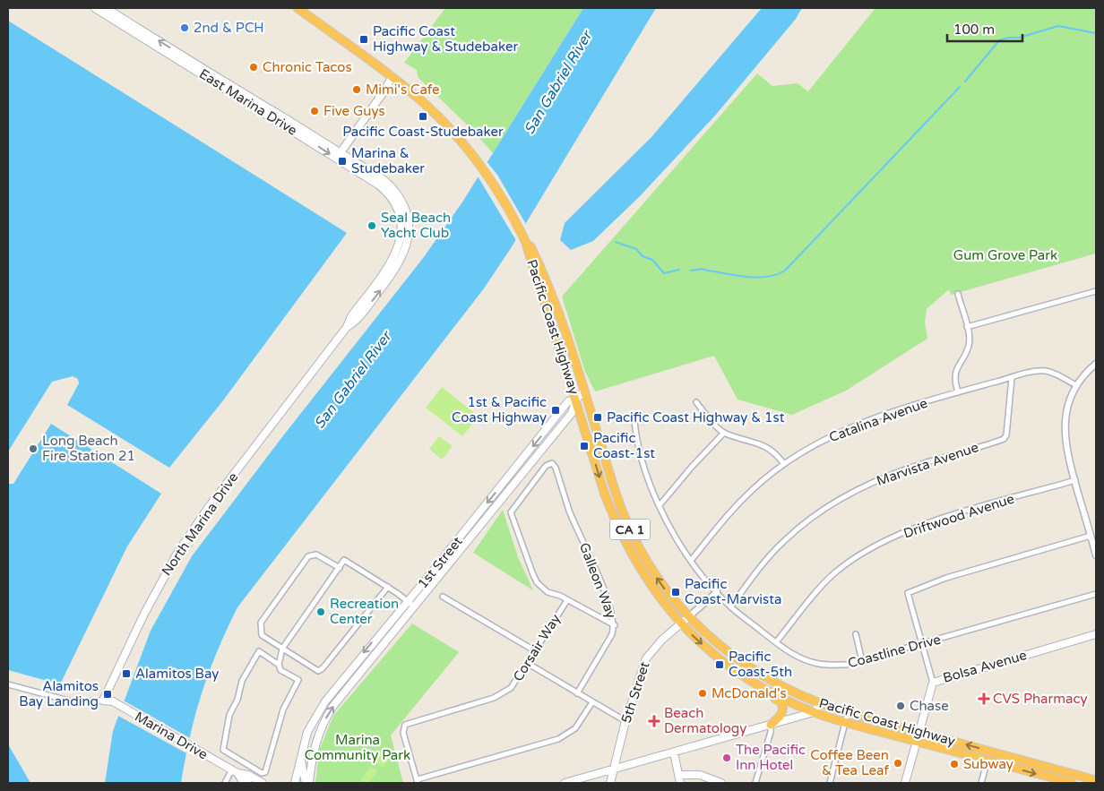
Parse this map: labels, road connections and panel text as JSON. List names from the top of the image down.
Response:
{
  "streets": {
    "highway": ["Pacific Coast Highway", "CA 1"],
    "main road": [
      "East Marina Drive",
      "North Marina Drive",
      "1st Street",
      "Bolsa Avenue",
      "5th Street",
      "Marina Drive"
    ],
    "street": [
      "Catalina Avenue",
      "Marvista Avenue",
      "Driftwood Avenue",
      "Galleon Way",
      "Corsair Way",
      "Coastline Drive"
    ]
  },
  "crossings": [
    ["East Marina Drive", "North Marina Drive"],
    ["Pacific Coast Highway", "CA 1"],
    ["Pacific Coast Highway", "1st Street"],
    ["Pacific Coast Highway", "Bolsa Avenue"],
    ["Pacific Coast Highway", "5th Street"],
    ["Catalina Avenue", "Marvista Avenue"],
    ["Catalina Avenue", "Coastline Drive"],
    ["Marvista Avenue", "Coastline Drive"],
    ["Driftwood Avenue", "Coastline Drive"],
    ["North Marina Drive", "Marina Drive"],
    ["Galleon Way", "Corsair Way"]
  ],
  "water": ["San Gabriel River"],
  "parks": ["Gum Grove Park", "Marina Community Park"],
  "places": {
    "other": [
      "2nd & PCH",
      "Chronic Tacos",
      "Mimi's Cafe",
      "Five Guys",
      "Seal Beach Yacht Club",
      "Long Beach Fire Station 21",
      "Recreation Center",
      "McDonald's",
      "Chase",
      "The Pacific Inn Hotel",
      "Coffee Been & Tea Leaf",
      "Subway"
    ],
    "transit": [
      "Pacific Coast Highway & Studebaker",
      "Pacific Coast-Studebaker",
      "Marina & Studebaker",
      "1st & Pacific Coast Highway",
      "Pacific Coast Highway & 1st",
      "Pacific Coast-1st",
      "Pacific Coast-Marvista",
      "Pacific Coast-5th",
      "Alamitos Bay",
      "Alamitos Bay Landing"
    ],
    "health": ["CVS Pharmacy", "Beach Dermatology"]
  },
  "scale_bar": "100 m"
}
